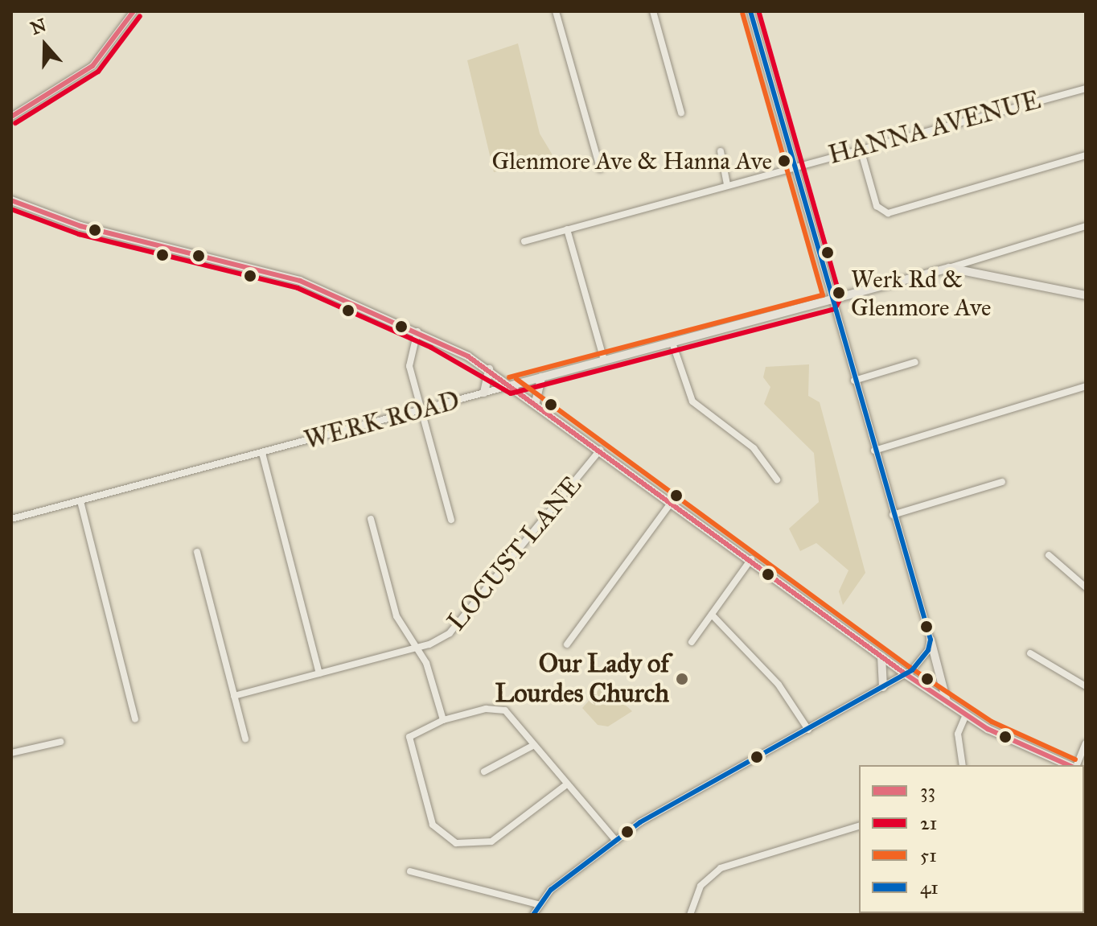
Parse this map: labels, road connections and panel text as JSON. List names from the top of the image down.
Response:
{
  "streets": {
    "main road": ["WERK ROAD"],
    "street": ["HANNA AVENUE", "LOCUST LANE"]
  },
  "places": ["Glenmore Ave & Hanna Ave", "Werk Rd & Glenmore Ave", "Our Lady of Lourdes Church"],
  "lines": [
    "transit line 33",
    "transit line 21",
    "transit line 41",
    "transit line 51"
  ],
  "legend": [
    "33",
    "21",
    "51",
    "41"
  ],
  "north": "top"
}
